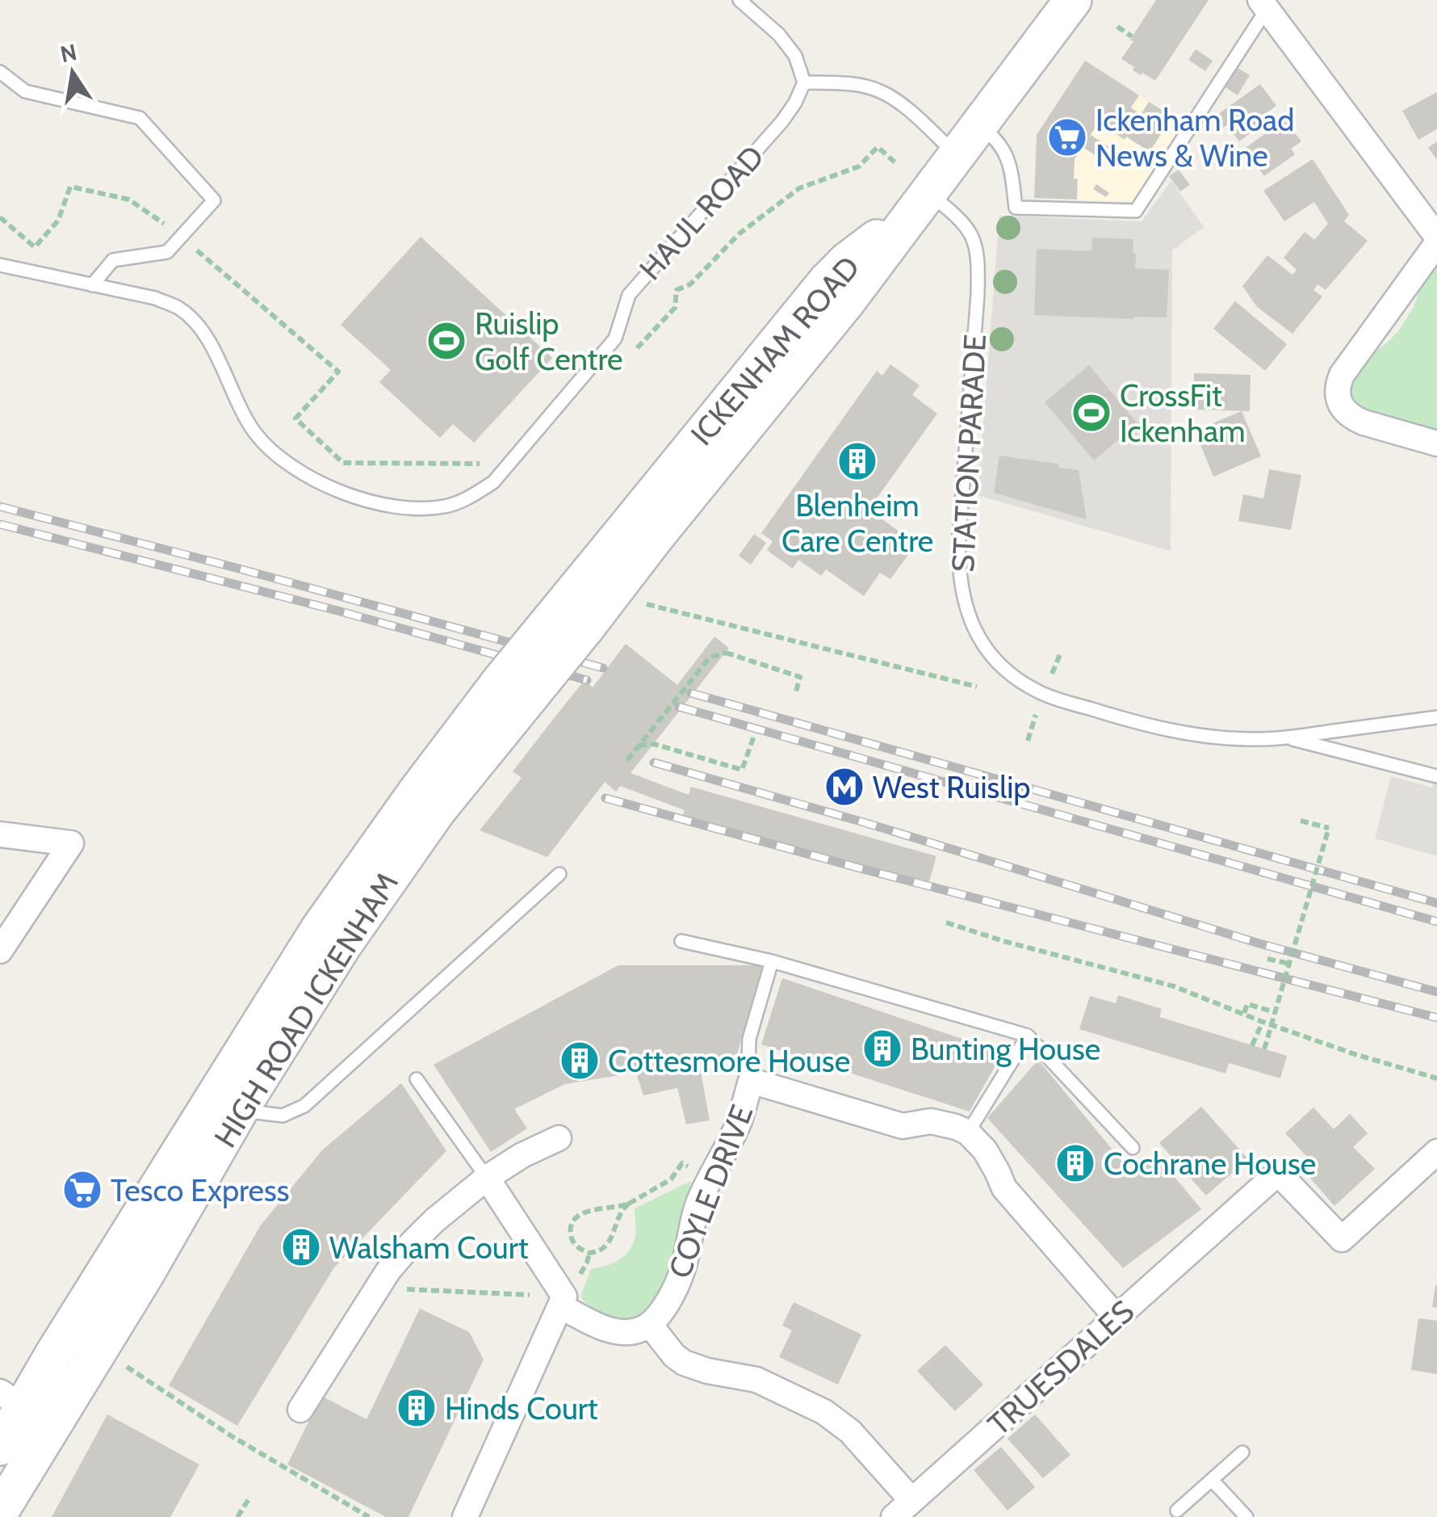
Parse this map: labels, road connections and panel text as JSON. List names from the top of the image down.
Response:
{
  "streets": {
    "main road": ["ICKENHAM ROAD", "HIGH ROAD ICKENHAM"],
    "street": ["COYLE DRIVE", "TRUESDALES"],
    "lane": ["HAUL ROAD", "STATION PARADE"]
  },
  "crossings": [
    ["ICKENHAM ROAD", "STATION PARADE"],
    ["ICKENHAM ROAD", "HIGH ROAD ICKENHAM"]
  ],
  "places": {
    "supermarket": ["Ickenham Road News & Wine", "Tesco Express"],
    "sports": ["Ruislip Golf Centre", "CrossFit Ickenham"],
    "building": [
      "Blenheim Care Centre",
      "Bunting House",
      "Cottesmore House",
      "Cochrane House",
      "Walsham Court",
      "Hinds Court"
    ],
    "metro station": ["West Ruislip"]
  },
  "north": "top"
}
